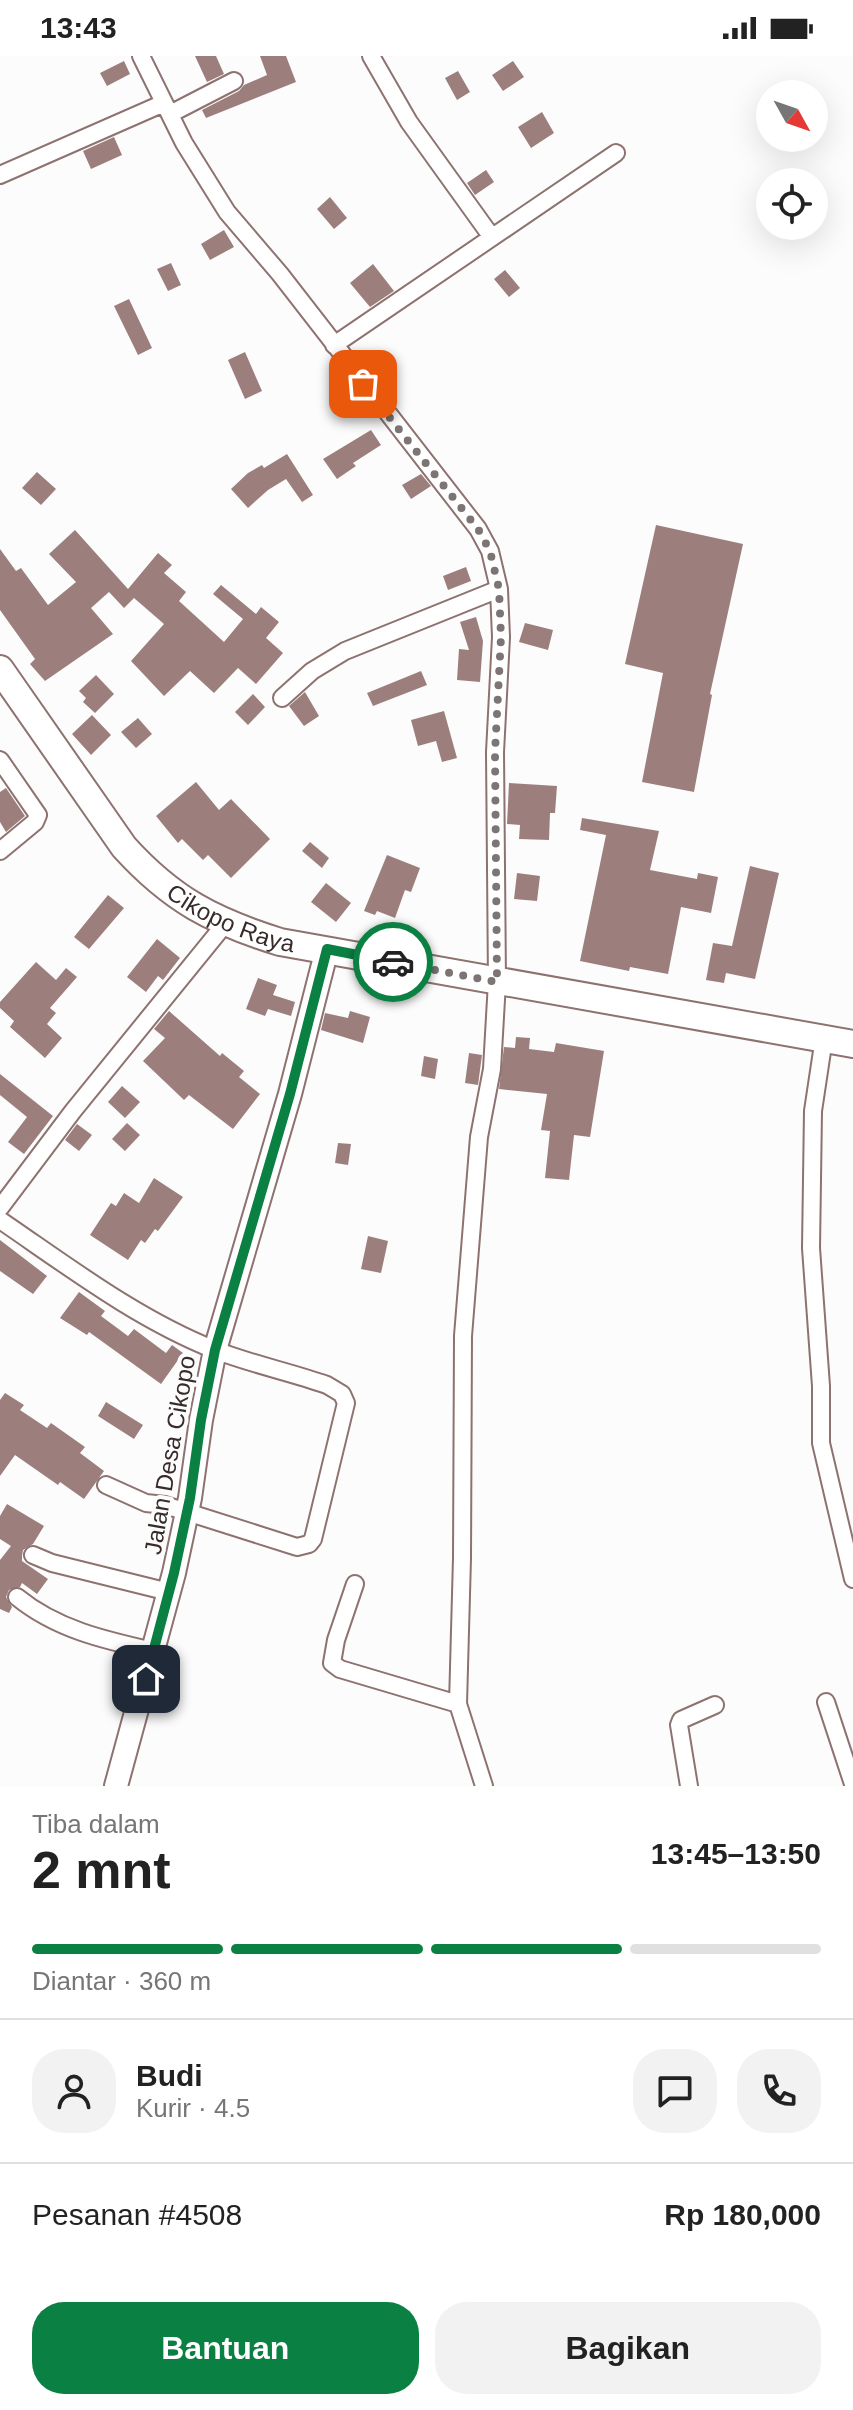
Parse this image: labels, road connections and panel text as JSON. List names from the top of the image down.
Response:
{
  "streets": {
    "highway": ["Cikopo Raya"],
    "main road": ["Jalan Desa Cikopo"]
  },
  "crossings": [
    ["Cikopo Raya", "Jalan Desa Cikopo"]
  ],
  "north": "bottom right",
  "page": {
    "status": "13:43",
    "heading": ["2 mnt", "Tiba dalam", "13:45–13:50"],
    "panel": [
      "Budi",
      "Kurir · 4.5",
      "Pesanan #4508",
      "Rp 180,000"
    ],
    "bar": "Diantar · 360 m",
    "buttons": ["Bantuan", "Bagikan"]
  }
}
